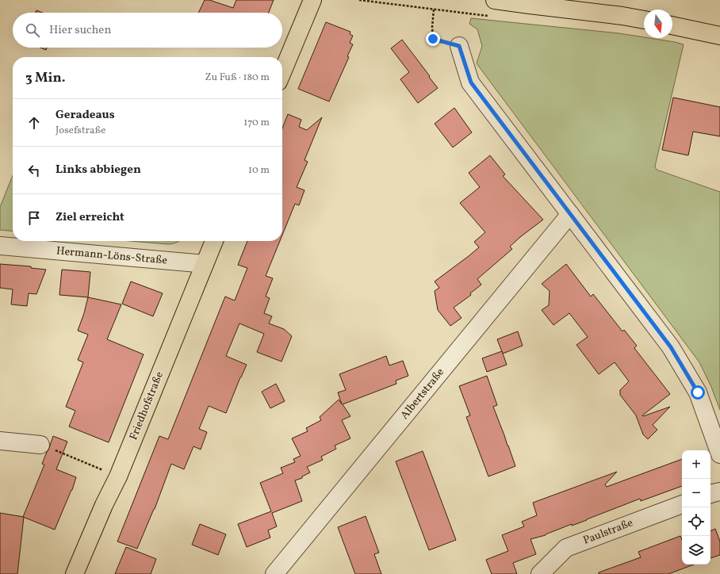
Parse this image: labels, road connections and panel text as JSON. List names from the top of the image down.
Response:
{
  "streets": {
    "main road": ["Friedhofstraße"],
    "street": ["Hermann-Löns-Straße", "Albertstraße", "Paulstraße"]
  },
  "crossings": [
    ["Hermann-Löns-Straße", "Friedhofstraße"]
  ],
  "north": "bottom",
  "page": {
    "search": "Hier suchen",
    "heading": ["3 Min.", "Zu Fuß · 180 m"],
    "list": [
      ["Geradeaus", "Josefstraße", "170 m"],
      ["Links abbiegen", "10 m"],
      "Ziel erreicht"
    ],
    "map_buttons": ["+", "−"]
  }
}
